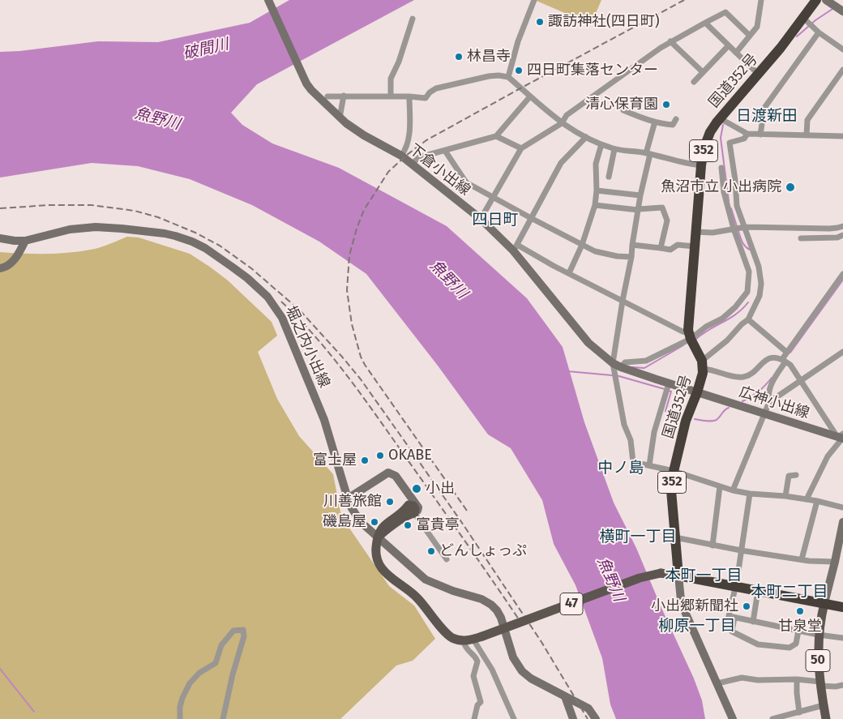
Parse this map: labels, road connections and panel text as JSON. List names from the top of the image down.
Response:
{
  "streets": {
    "highway": ["国道352号", "352"],
    "main road": [
      "下倉小出線",
      "堀之内小出線",
      "広神小出線",
      "47",
      "50"
    ]
  },
  "crossings": [
    ["国道352号", "下倉小出線"],
    ["国道352号", "広神小出線"],
    ["国道352号", "47"],
    ["下倉小出線", "広神小出線"]
  ],
  "districts": [
    "日渡新田",
    "四日町",
    "中ノ島",
    "横町一丁目",
    "本町一丁目",
    "本町二丁目",
    "柳原一丁目"
  ],
  "water": ["破間川", "魚野川"],
  "places": [
    "諏訪神社(四日町)",
    "林昌寺",
    "四日町集落センター",
    "清心保育園",
    "魚沼市立 小出病院",
    "OKABE",
    "富士屋",
    "小出",
    "川善旅館",
    "磯島屋",
    "富貴亭",
    "どんしょっぷ",
    "小出郷新聞社",
    "甘泉堂"
  ]
}
